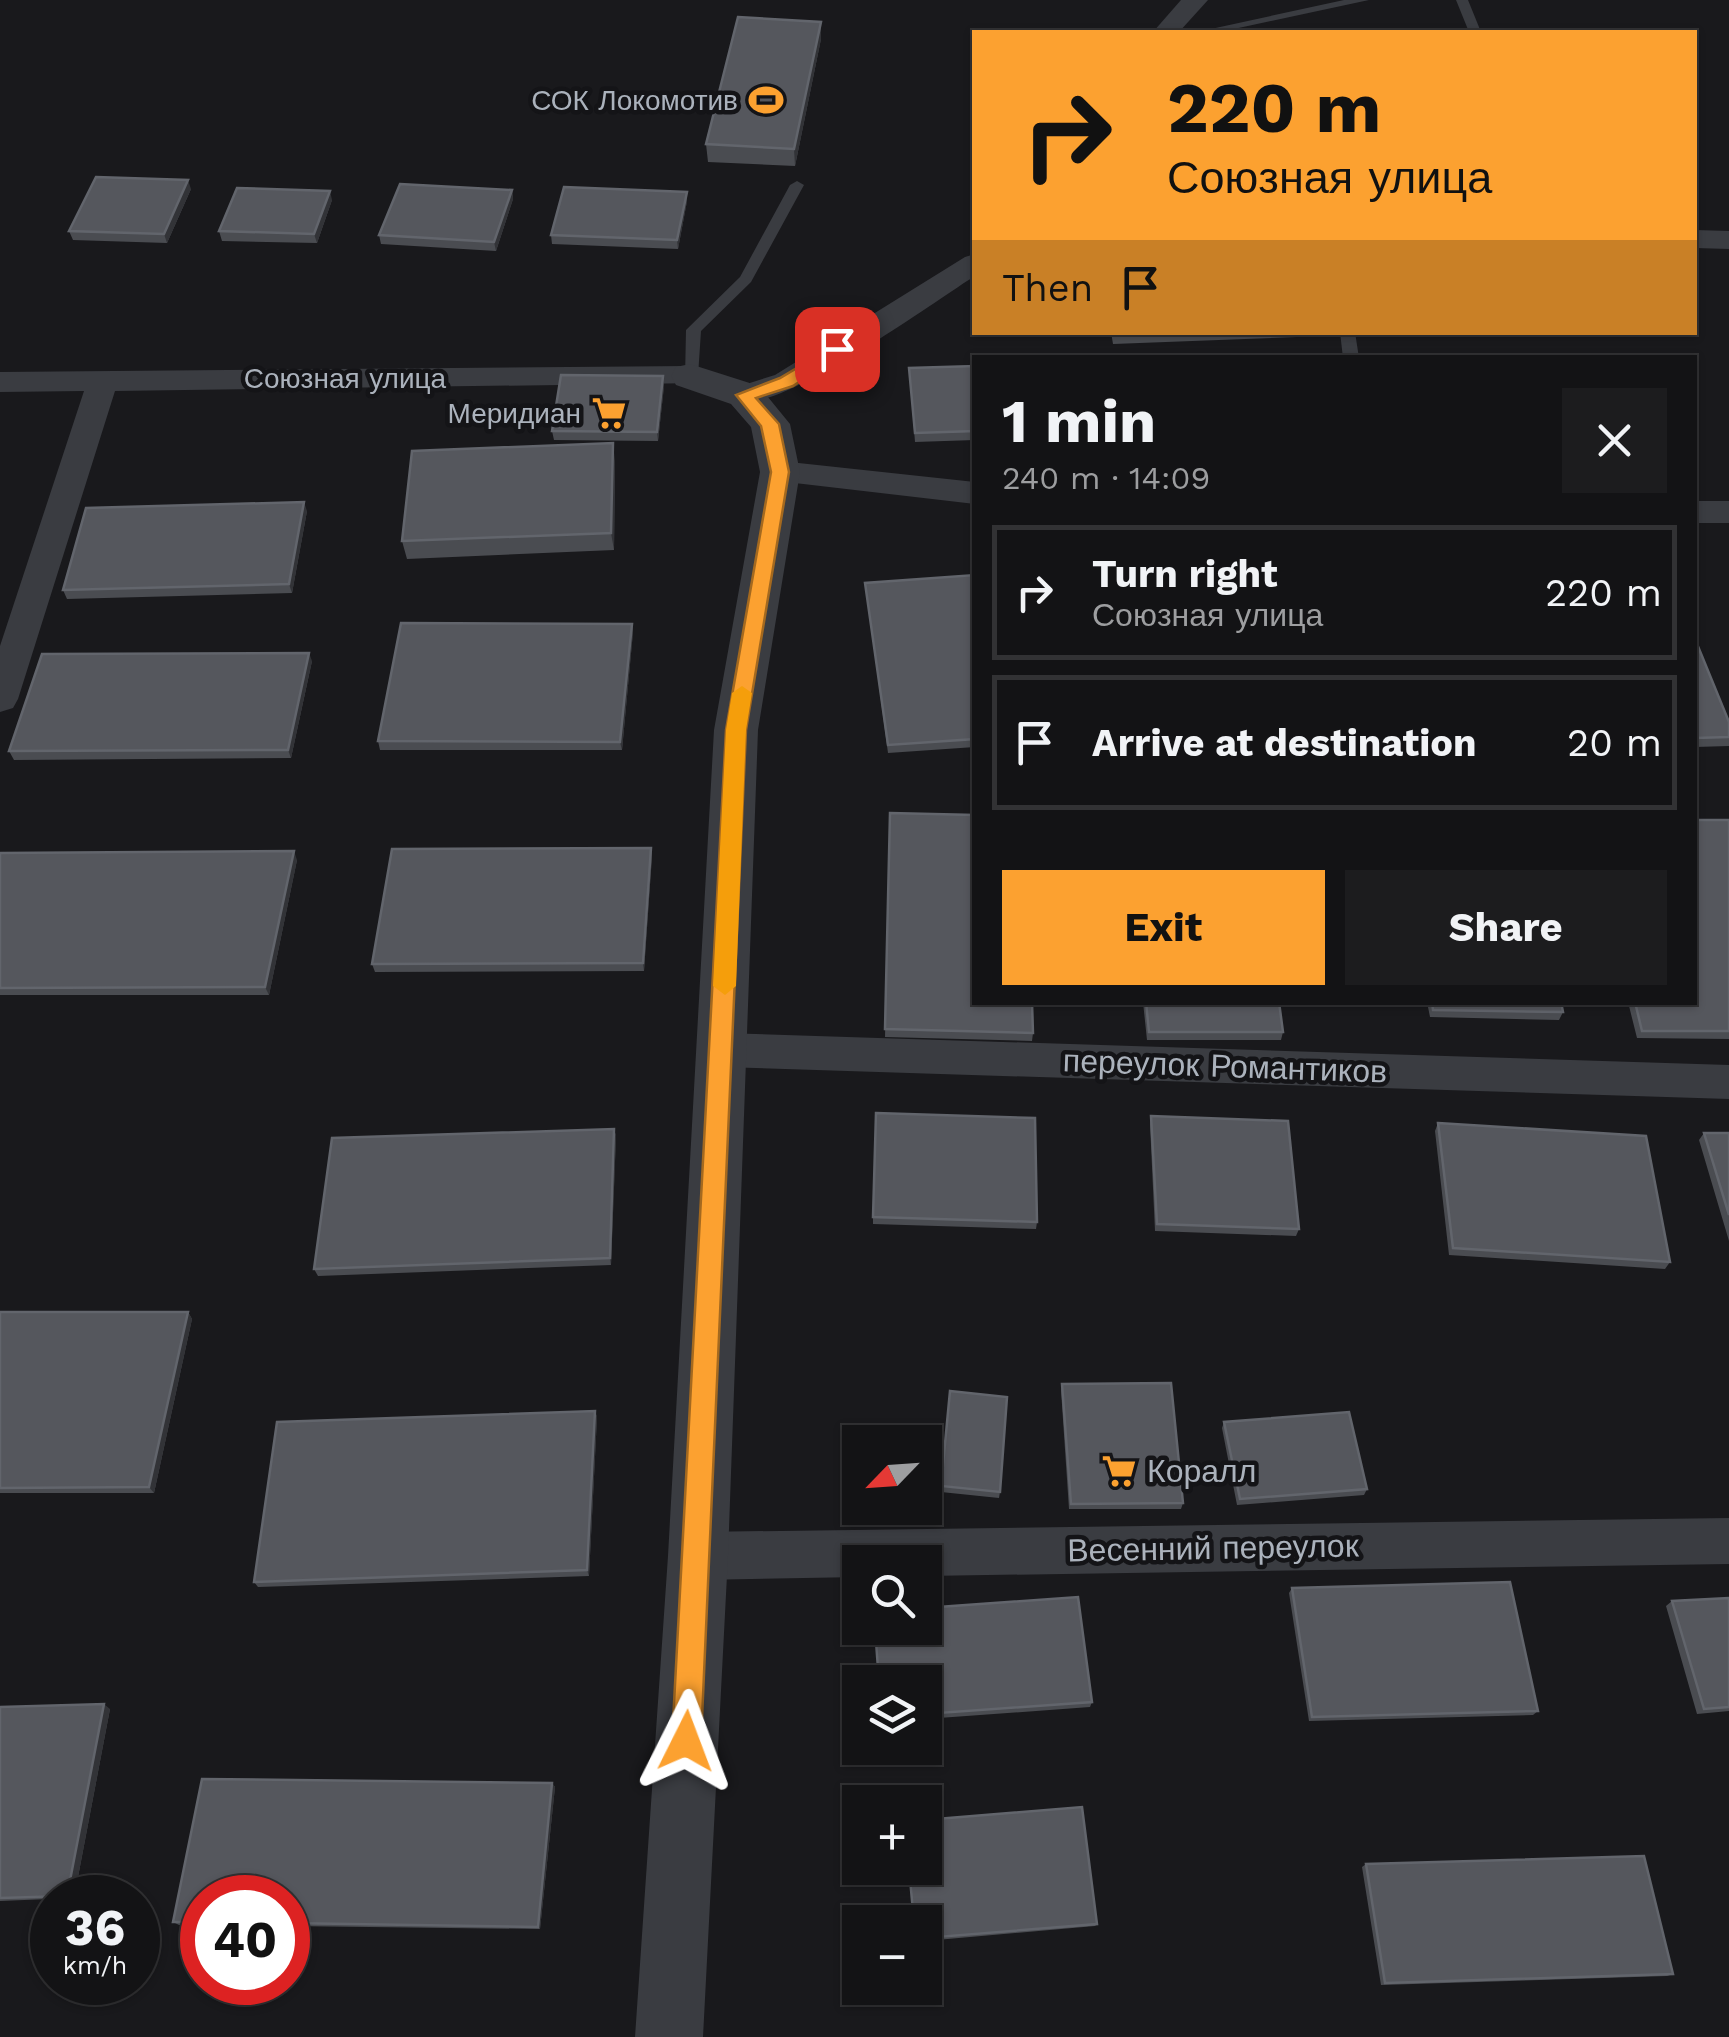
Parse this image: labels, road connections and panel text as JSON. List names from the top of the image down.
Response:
{
  "streets": {
    "street": ["Союзная улица", "переулок Романтиков", "Весенний переулок"]
  },
  "places": {
    "sports": ["СОК Локомотив"],
    "supermarket": ["Меридиан", "Коралл"]
  },
  "north": "bottom left",
  "page": {
    "turn": ["220 m", "Союзная улица"],
    "then": "Then",
    "heading": ["1 min", "240 m · 14:09"],
    "list": [
      {
        "name": "Turn right",
        "note": "Союзная улица",
        "value": "220 m"
      },
      {
        "name": "Arrive at destination",
        "value": "20 m"
      }
    ],
    "buttons": ["Exit", "Share"],
    "map_buttons": ["+", "−"],
    "speed": "36 km/h",
    "limit": "40"
  }
}
